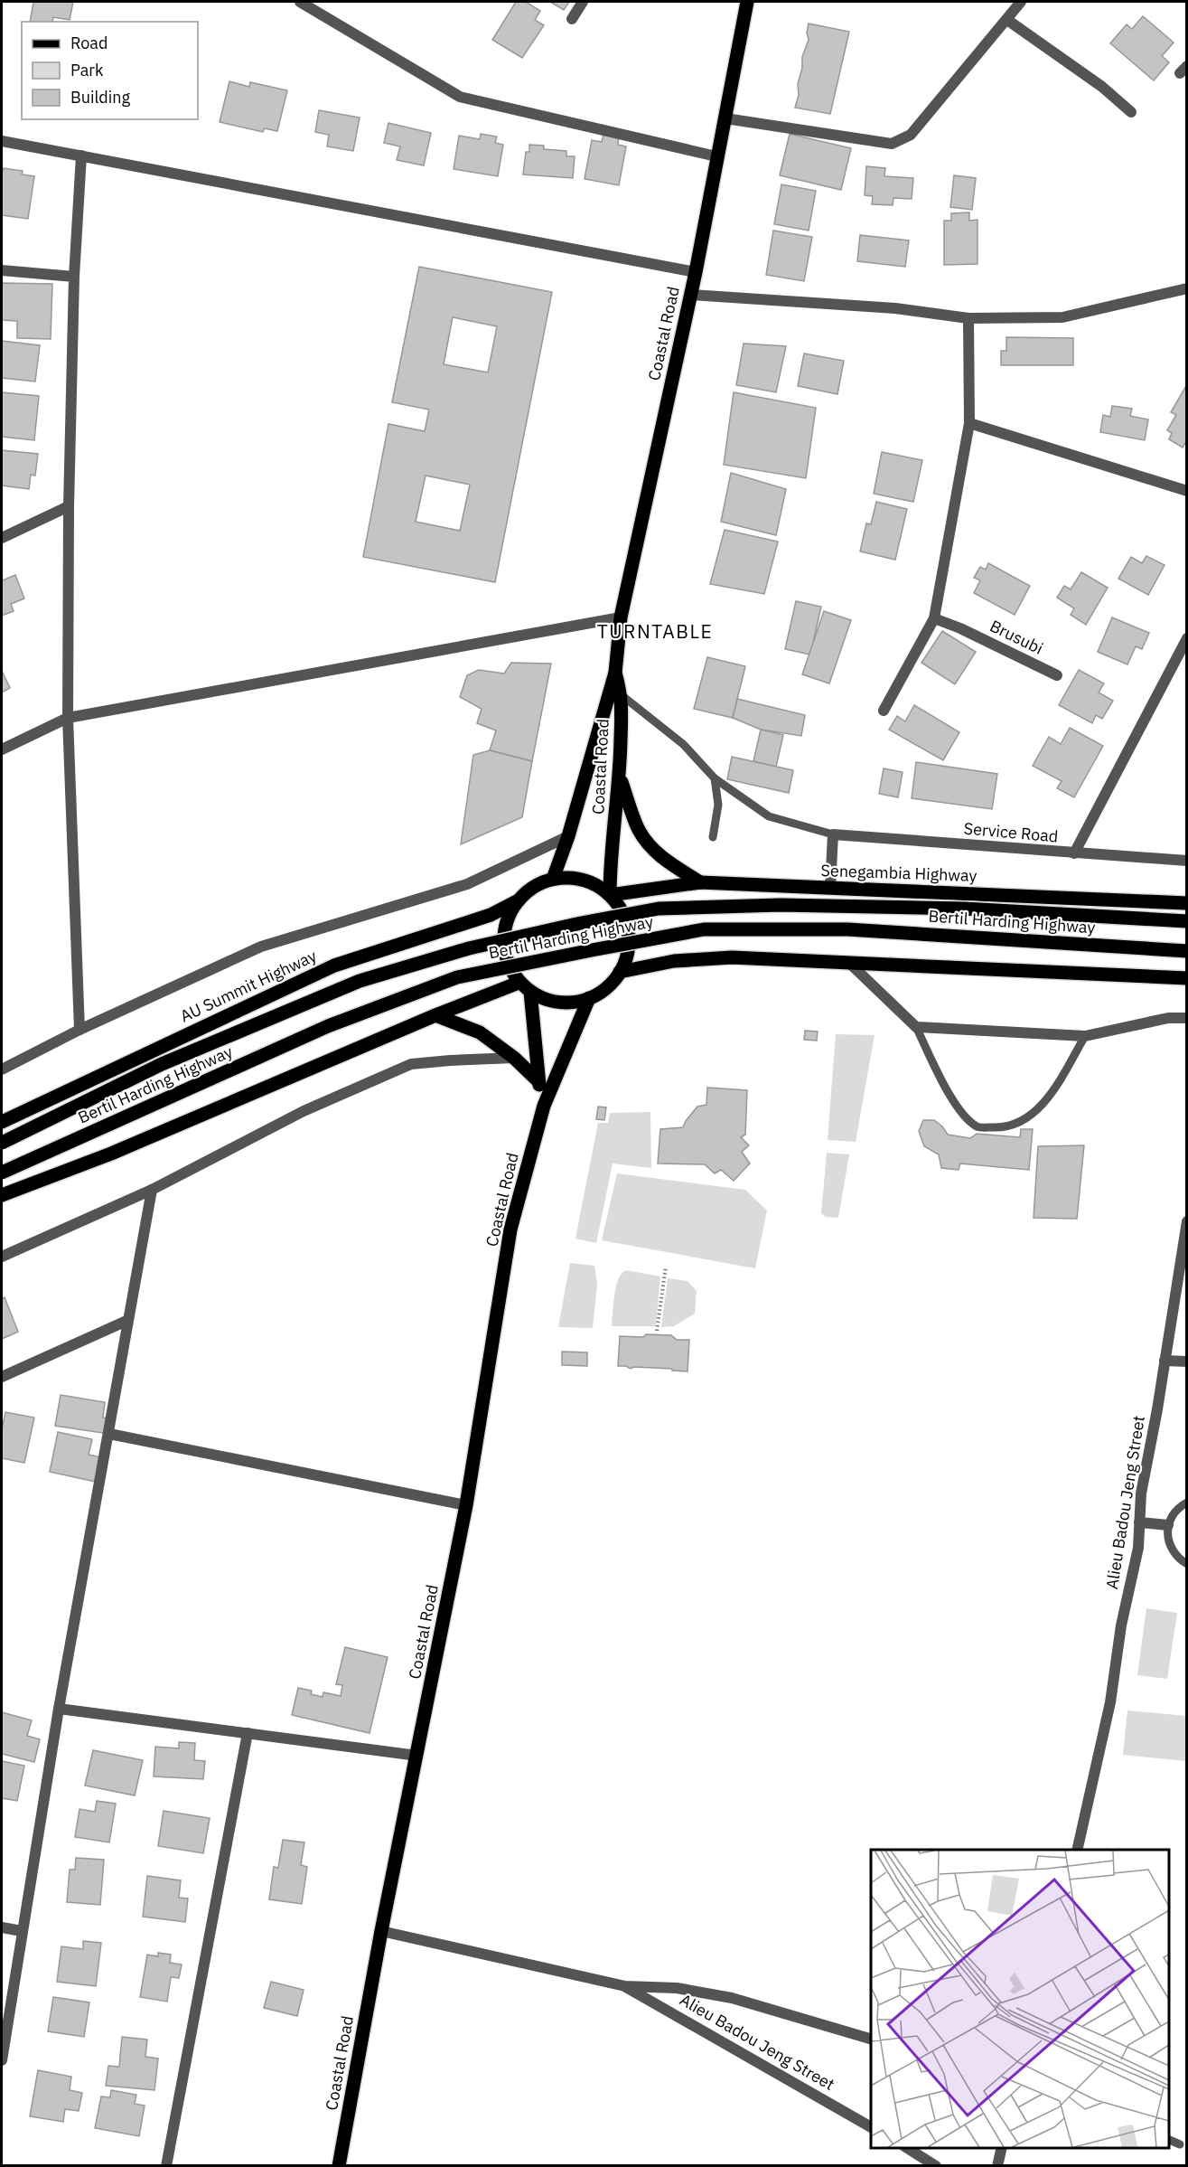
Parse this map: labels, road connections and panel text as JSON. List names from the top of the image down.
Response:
{
  "streets": {
    "main road": [
      "Coastal Road",
      "Senegambia Highway",
      "Bertil Harding Highway",
      "AU Summit Highway"
    ],
    "street": ["Brusubi", "Service Road", "Alieu Badou Jeng Street"]
  },
  "crossings": [
    ["Coastal Road", "Senegambia Highway"],
    ["Coastal Road", "AU Summit Highway"],
    ["Senegambia Highway", "AU Summit Highway"]
  ],
  "districts": ["TURNTABLE"],
  "legend": ["Road", "Park", "Building"]
}
